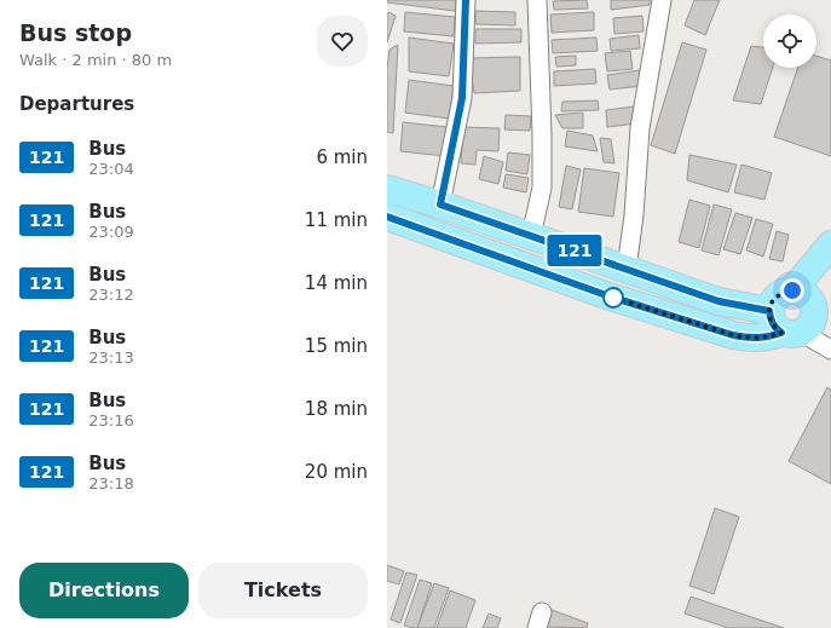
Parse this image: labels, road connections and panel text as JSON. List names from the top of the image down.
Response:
{
  "lines": ["bus line 121"],
  "page": {
    "heading": [
      ["Bus stop", "Walk · 2 min · 80 m"],
      "Departures"
    ],
    "on_map": "121",
    "list": [
      {
        "mark": "121",
        "name": "Bus",
        "note": "23:04",
        "value": "6 min"
      },
      {
        "mark": "121",
        "name": "Bus",
        "note": "23:09",
        "value": "11 min"
      },
      {
        "mark": "121",
        "name": "Bus",
        "note": "23:12",
        "value": "14 min"
      },
      {
        "mark": "121",
        "name": "Bus",
        "note": "23:13",
        "value": "15 min"
      },
      {
        "mark": "121",
        "name": "Bus",
        "note": "23:16",
        "value": "18 min"
      },
      {
        "mark": "121",
        "name": "Bus",
        "note": "23:18",
        "value": "20 min"
      }
    ],
    "buttons": ["Directions", "Tickets"]
  }
}
